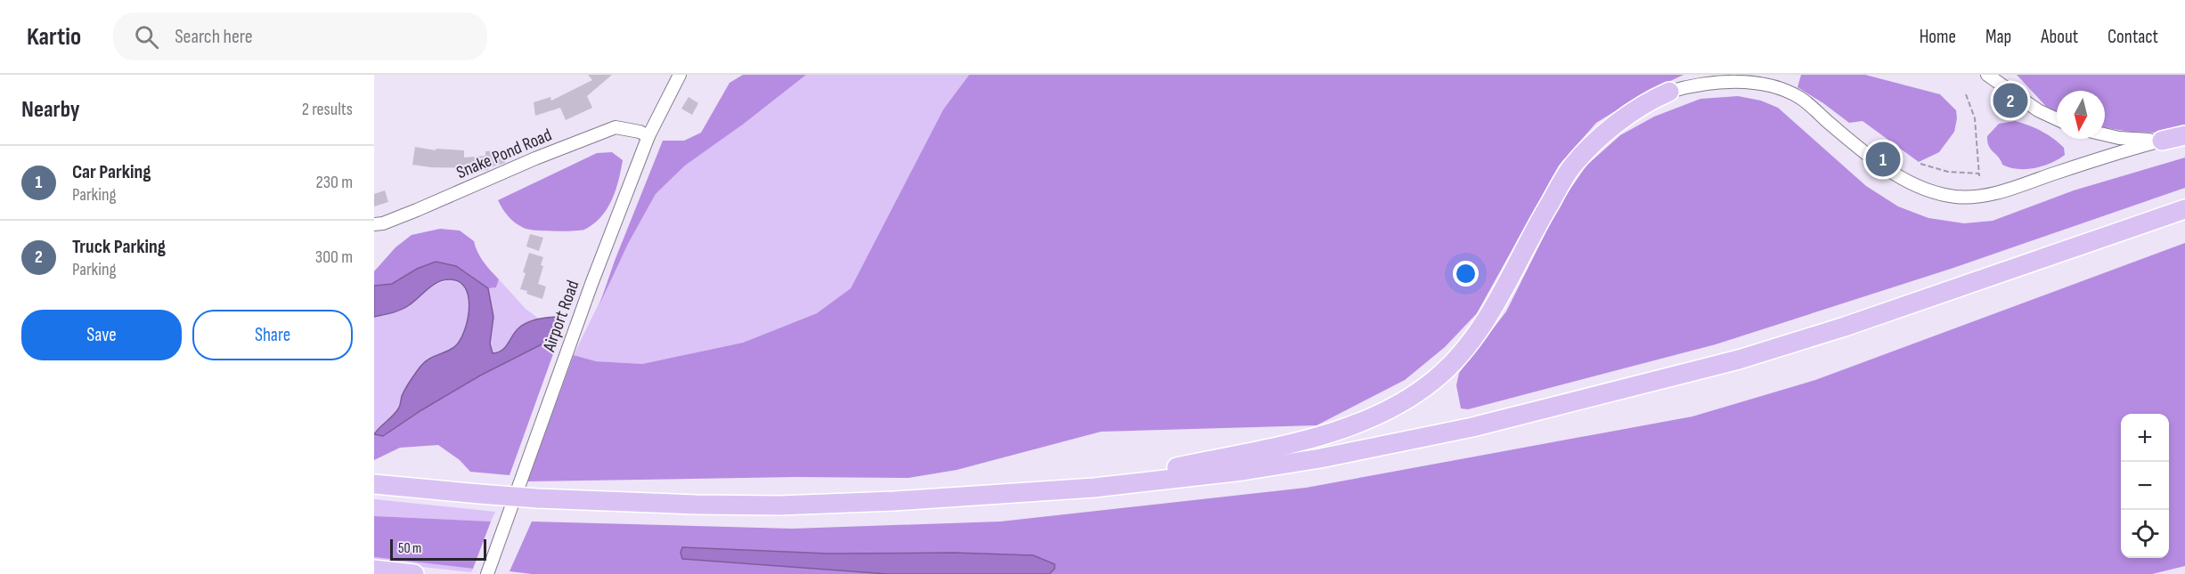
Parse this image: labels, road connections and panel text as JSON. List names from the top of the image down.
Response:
{
  "streets": {
    "street": ["Snake Pond Road", "Airport Road"]
  },
  "crossings": [
    ["Snake Pond Road", "Airport Road"]
  ],
  "scale_bar": "50 m",
  "north": "bottom",
  "page": {
    "header": "Kartio",
    "search": "Search here",
    "nav": [
      "Home",
      "Map",
      "About",
      "Contact"
    ],
    "heading": ["Nearby", "2 results"],
    "pins": ["2", "1"],
    "list": [
      {
        "mark": "1",
        "name": "Car Parking",
        "note": "Parking",
        "value": "230 m"
      },
      {
        "mark": "2",
        "name": "Truck Parking",
        "note": "Parking",
        "value": "300 m"
      }
    ],
    "buttons": ["Save", "Share"],
    "map_buttons": ["+", "−"],
    "scale": "50 m"
  }
}
